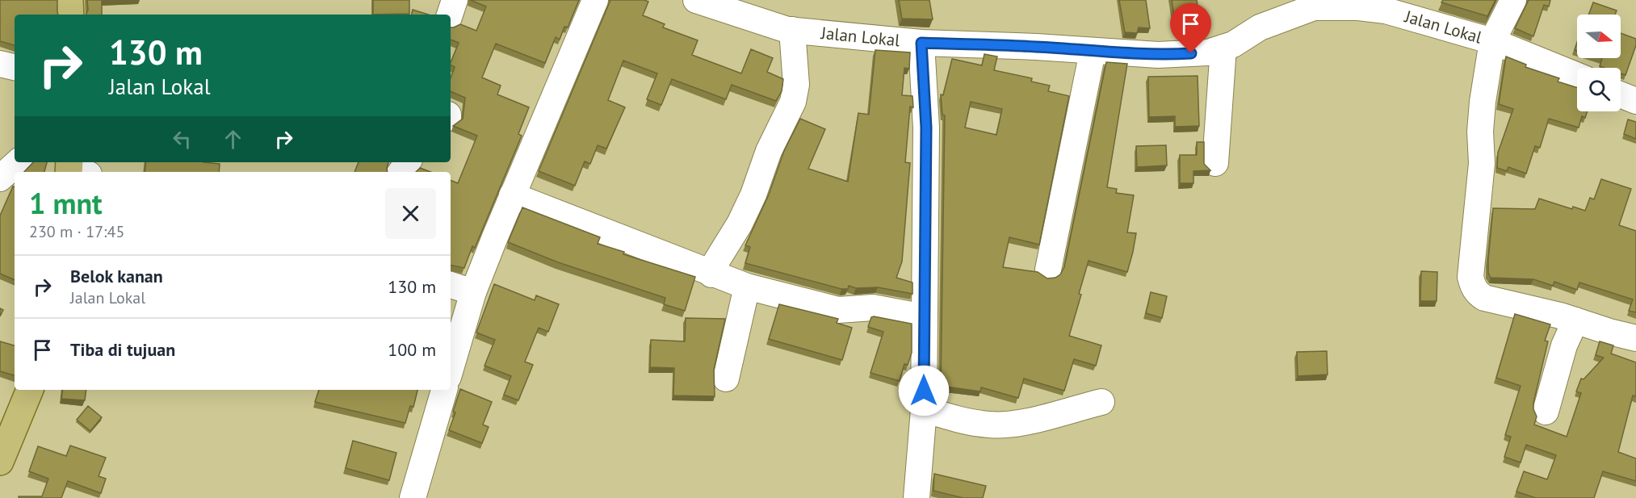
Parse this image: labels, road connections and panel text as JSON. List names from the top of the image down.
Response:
{
  "streets": {
    "street": ["Jalan Lokal"]
  },
  "north": "right",
  "page": {
    "turn": ["130 m", "Jalan Lokal"],
    "heading": ["1 mnt", "230 m · 17:45"],
    "list": [
      {
        "name": "Belok kanan",
        "note": "Jalan Lokal",
        "value": "130 m"
      },
      {
        "name": "Tiba di tujuan",
        "value": "100 m"
      }
    ]
  }
}
